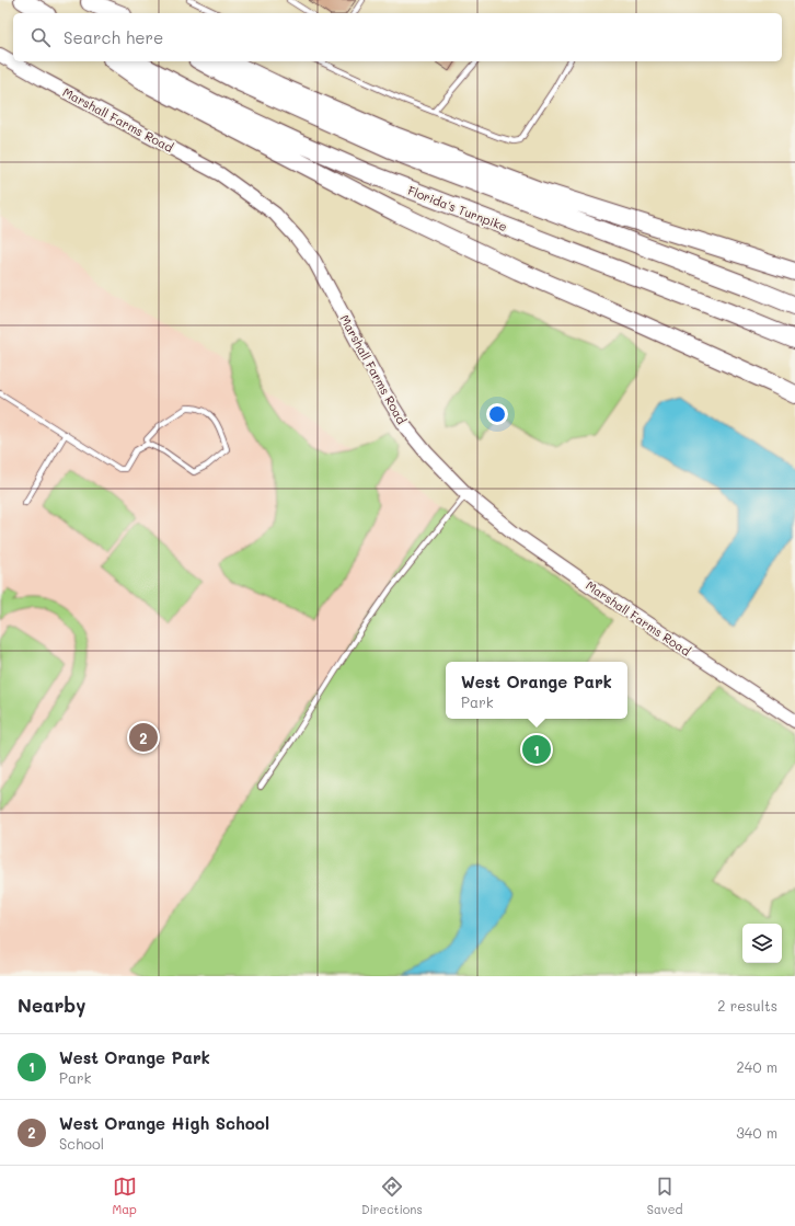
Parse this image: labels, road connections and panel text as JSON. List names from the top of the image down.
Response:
{
  "streets": {
    "highway": ["Florida's Turnpike"],
    "street": ["Marshall Farms Road"]
  },
  "page": {
    "search": "Search here",
    "popup": ["West Orange Park", "Park"],
    "pins": ["2", "1"],
    "heading": ["Nearby", "2 results"],
    "list": [
      {
        "mark": "1",
        "name": "West Orange Park",
        "note": "Park",
        "value": "240 m"
      },
      {
        "mark": "2",
        "name": "West Orange High School",
        "note": "School",
        "value": "340 m"
      }
    ],
    "nav": ["Map", "Directions", "Saved"]
  }
}
